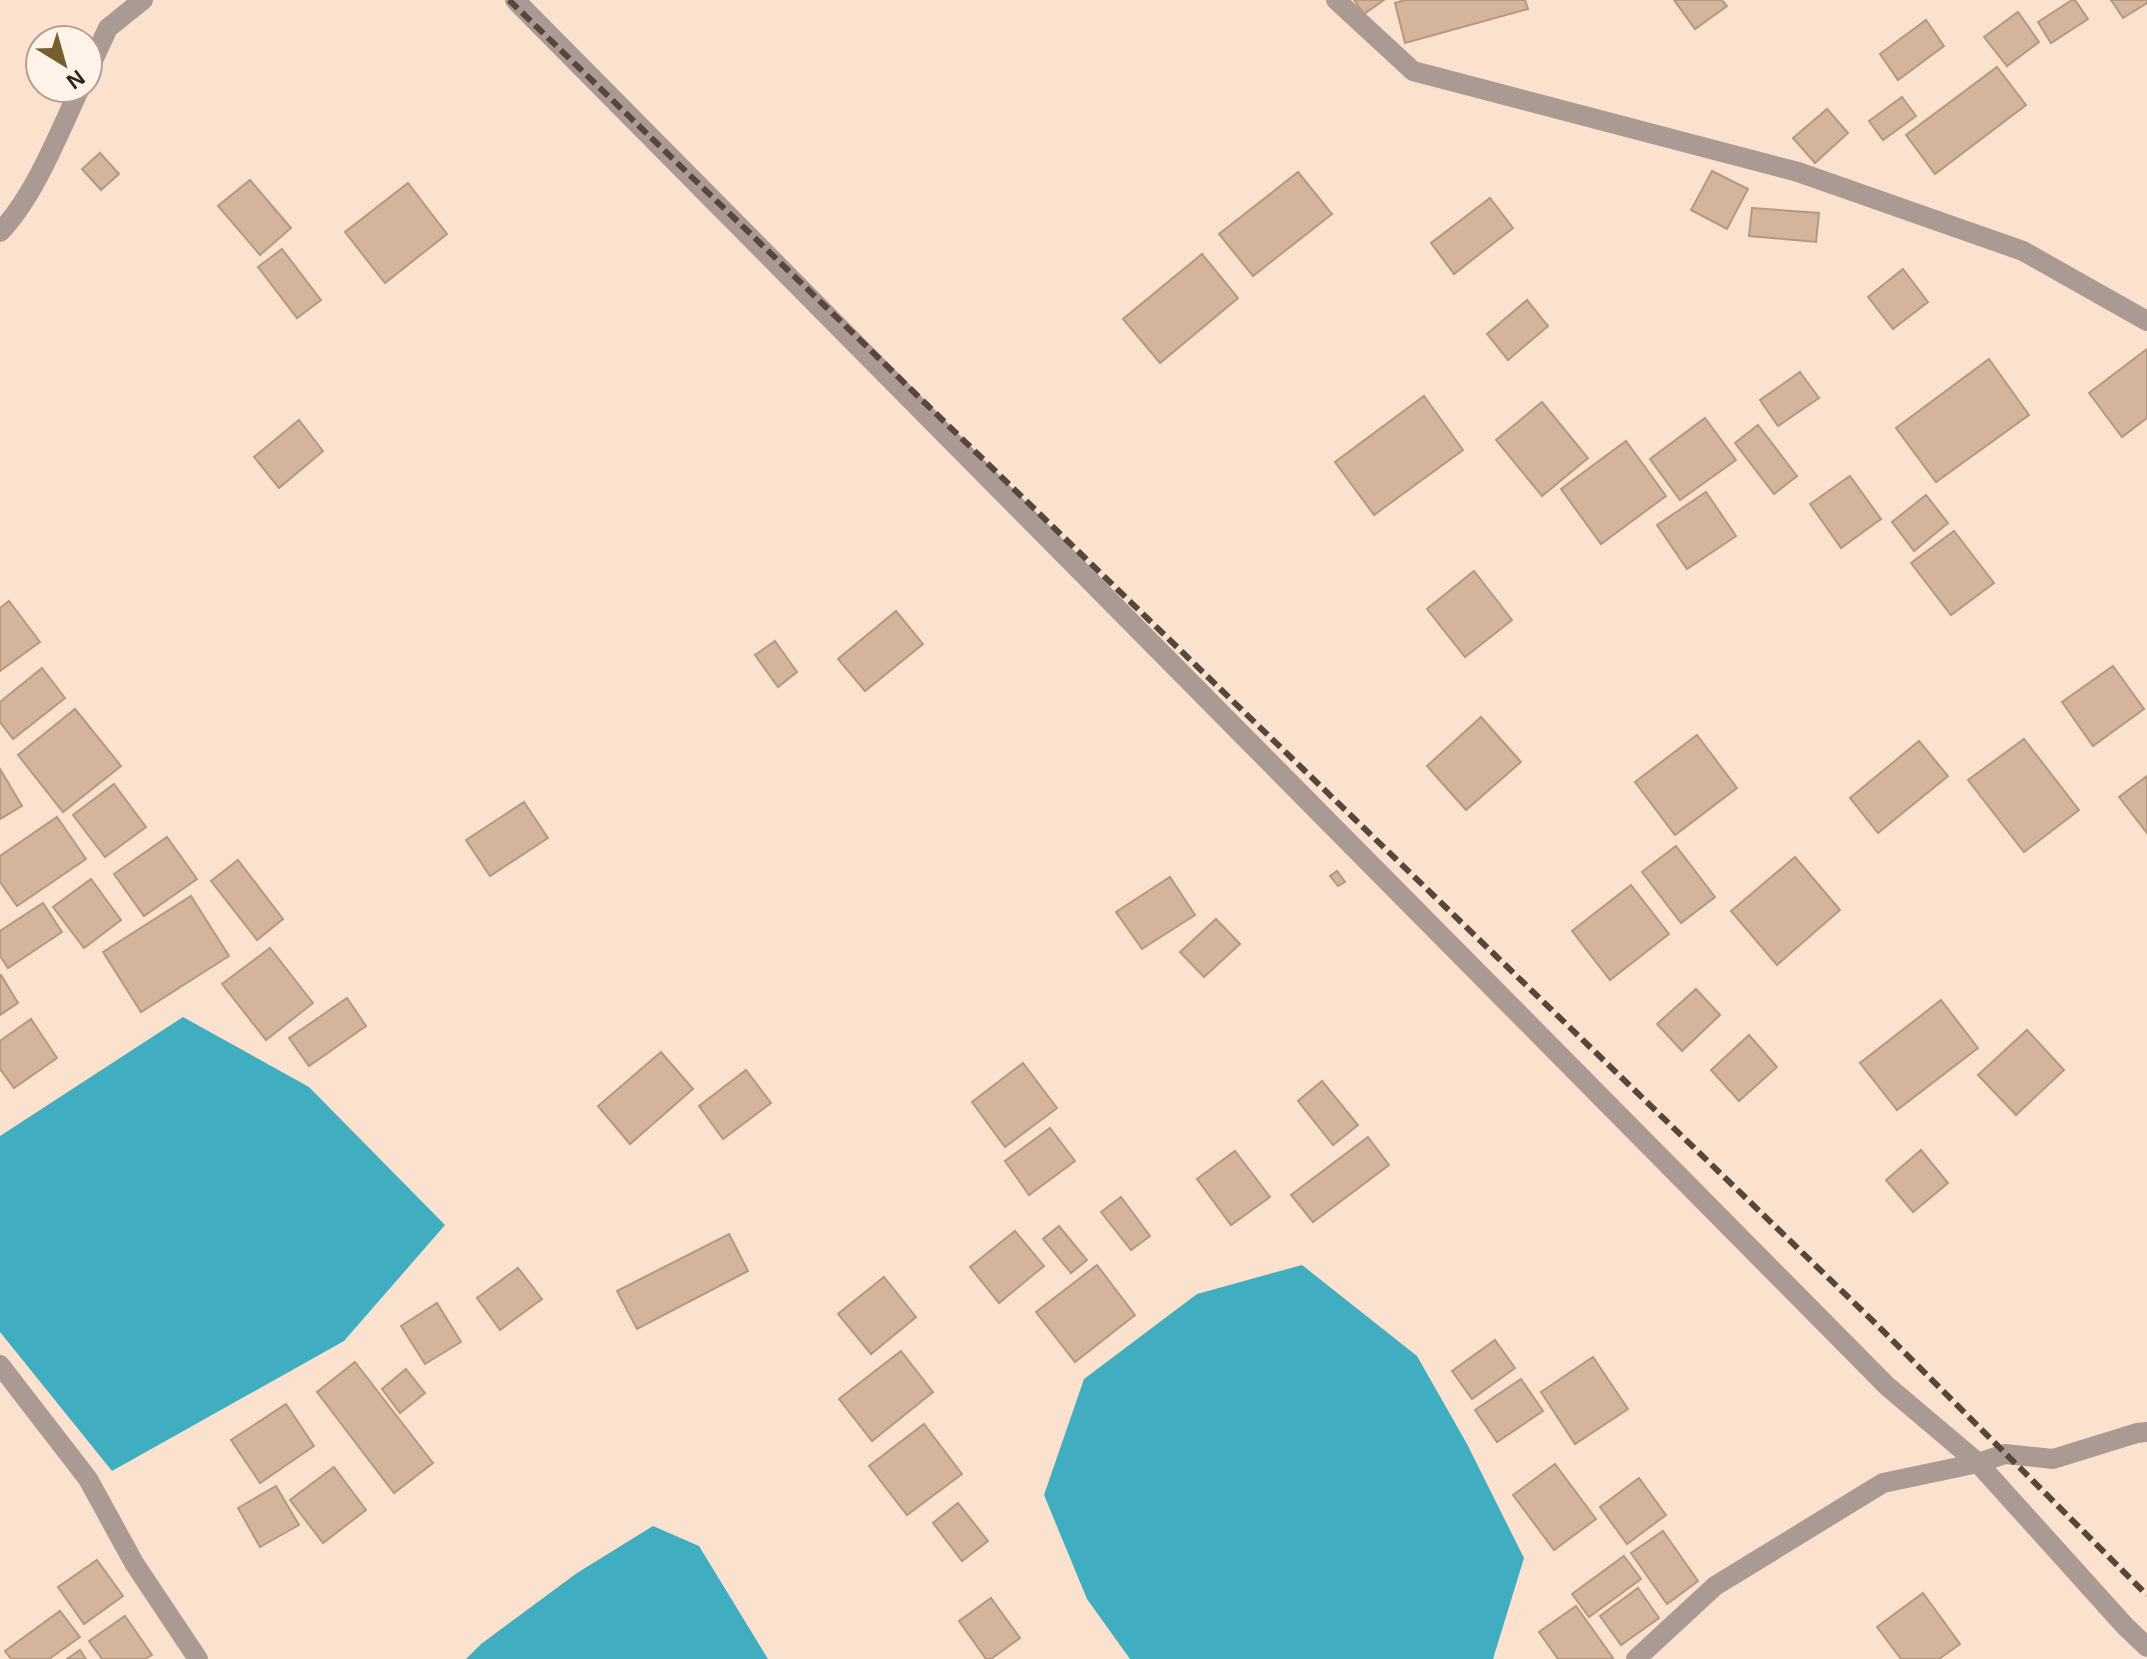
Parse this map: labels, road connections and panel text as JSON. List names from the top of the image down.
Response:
{
  "north": "bottom right"
}
